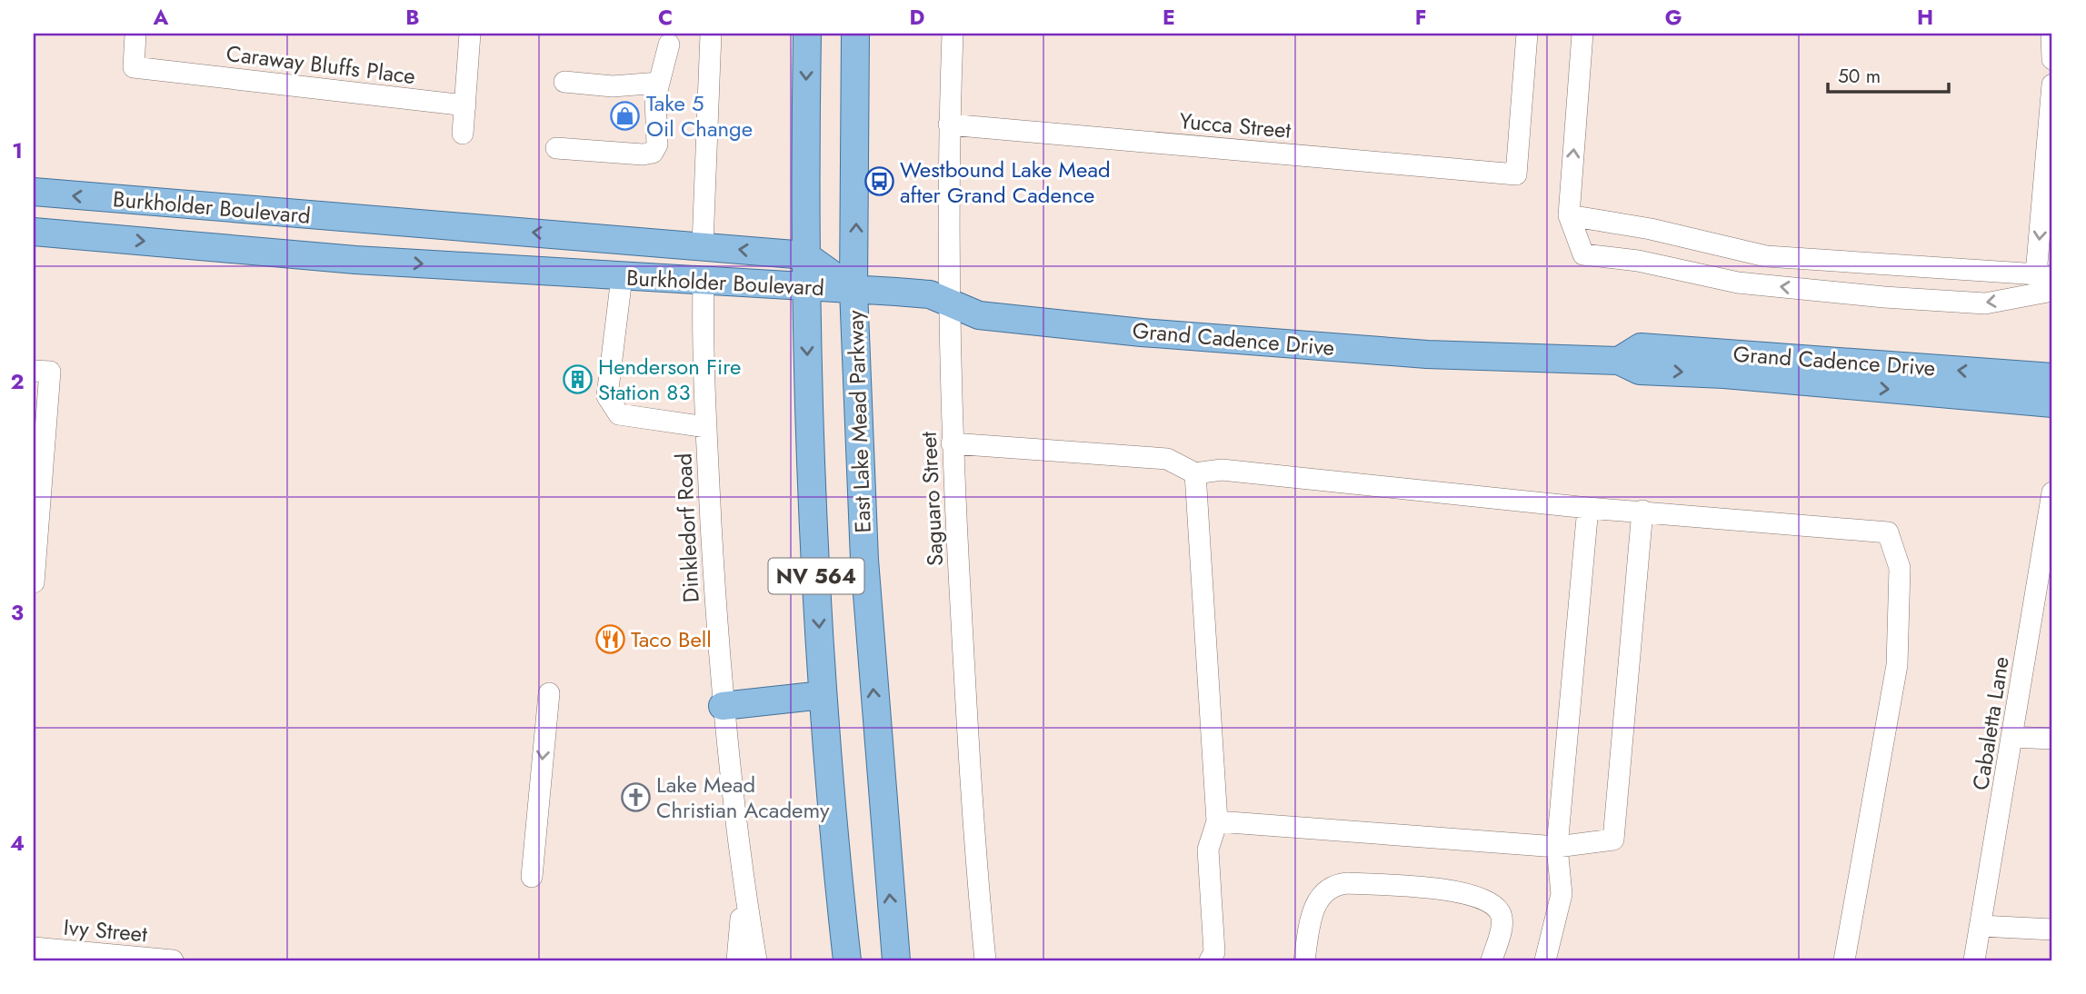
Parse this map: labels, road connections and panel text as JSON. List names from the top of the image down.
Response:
{
  "streets": {
    "main road": [
      "Burkholder Boulevard",
      "Grand Cadence Drive",
      "East Lake Mead Parkway",
      "NV 564"
    ],
    "street": [
      "Caraway Bluffs Place",
      "Yucca Street",
      "Saguaro Street",
      "Dinkledorf Road",
      "Cabaletta Lane",
      "Ivy Street"
    ]
  },
  "crossings": [
    ["Yucca Street", "Saguaro Street"],
    ["Burkholder Boulevard", "Grand Cadence Drive"],
    ["Burkholder Boulevard", "East Lake Mead Parkway"],
    ["Burkholder Boulevard", "Dinkledorf Road"],
    ["Burkholder Boulevard", "NV 564"],
    ["Grand Cadence Drive", "East Lake Mead Parkway"],
    ["Grand Cadence Drive", "Saguaro Street"]
  ],
  "places": {
    "shop": ["Take 5 Oil Change"],
    "bus stop": ["Westbound Lake Mead after Grand Cadence"],
    "building": ["Henderson Fire Station 83"],
    "restaurant": ["Taco Bell"],
    "church": ["Lake Mead Christian Academy"]
  },
  "scale_bar": "50 m",
  "grid": {
    "columns": [
      "A",
      "B",
      "C",
      "D",
      "E",
      "F",
      "G",
      "H"
    ],
    "rows": [
      "1",
      "2",
      "3",
      "4"
    ]
  }
}
